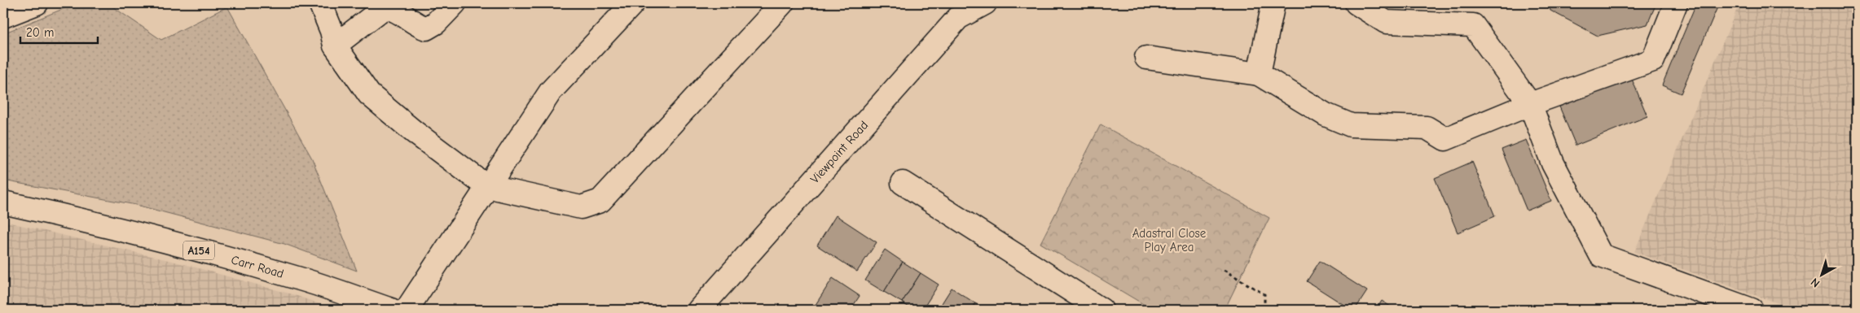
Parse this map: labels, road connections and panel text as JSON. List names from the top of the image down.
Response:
{
  "streets": {
    "street": ["Viewpoint Road", "A154", "Carr Road"]
  },
  "parks": ["Adastral Close Play Area"],
  "scale_bar": "20 m",
  "north": "bottom left"
}
